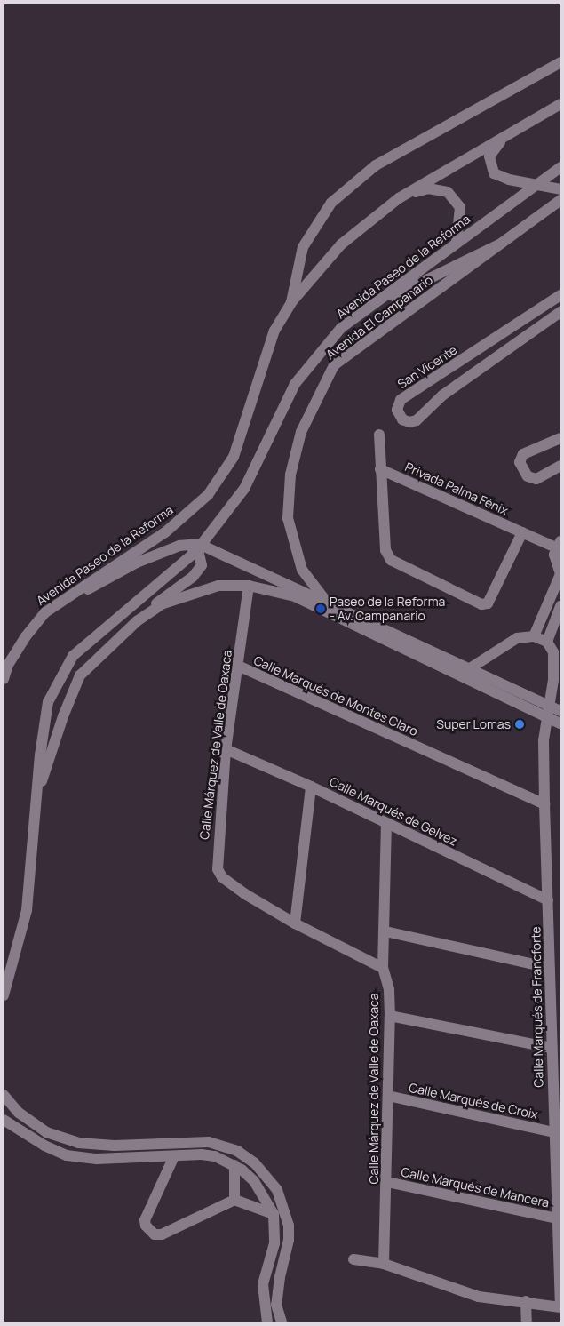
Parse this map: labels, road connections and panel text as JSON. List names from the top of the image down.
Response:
{
  "streets": {
    "street": [
      "Avenida Paseo de la Reforma",
      "Avenida El Campanario",
      "San Vicente",
      "Privada Palma Fénix",
      "Calle Marqués de Montes Claro",
      "Calle Márquez de Valle de Oaxaca",
      "Calle Marqués de Gelvez",
      "Calle Marqués de Francforte",
      "Calle Marqués de Croix",
      "Calle Marqués de Mancera"
    ]
  },
  "crossings": [
    ["Avenida Paseo de la Reforma", "Calle Márquez de Valle de Oaxaca"],
    ["Avenida Paseo de la Reforma", "Calle Marqués de Francforte"],
    ["Calle Marqués de Montes Claro", "Calle Márquez de Valle de Oaxaca"],
    ["Calle Marqués de Montes Claro", "Calle Marqués de Francforte"],
    ["Calle Márquez de Valle de Oaxaca", "Calle Marqués de Gelvez"],
    ["Calle Márquez de Valle de Oaxaca", "Calle Marqués de Croix"],
    ["Calle Márquez de Valle de Oaxaca", "Calle Marqués de Mancera"],
    ["Calle Marqués de Gelvez", "Calle Marqués de Francforte"],
    ["Calle Marqués de Francforte", "Calle Marqués de Croix"],
    ["Calle Marqués de Francforte", "Calle Marqués de Mancera"]
  ],
  "places": ["Paseo de la Reforma - Av. Campanario", "Super Lomas"]
}
